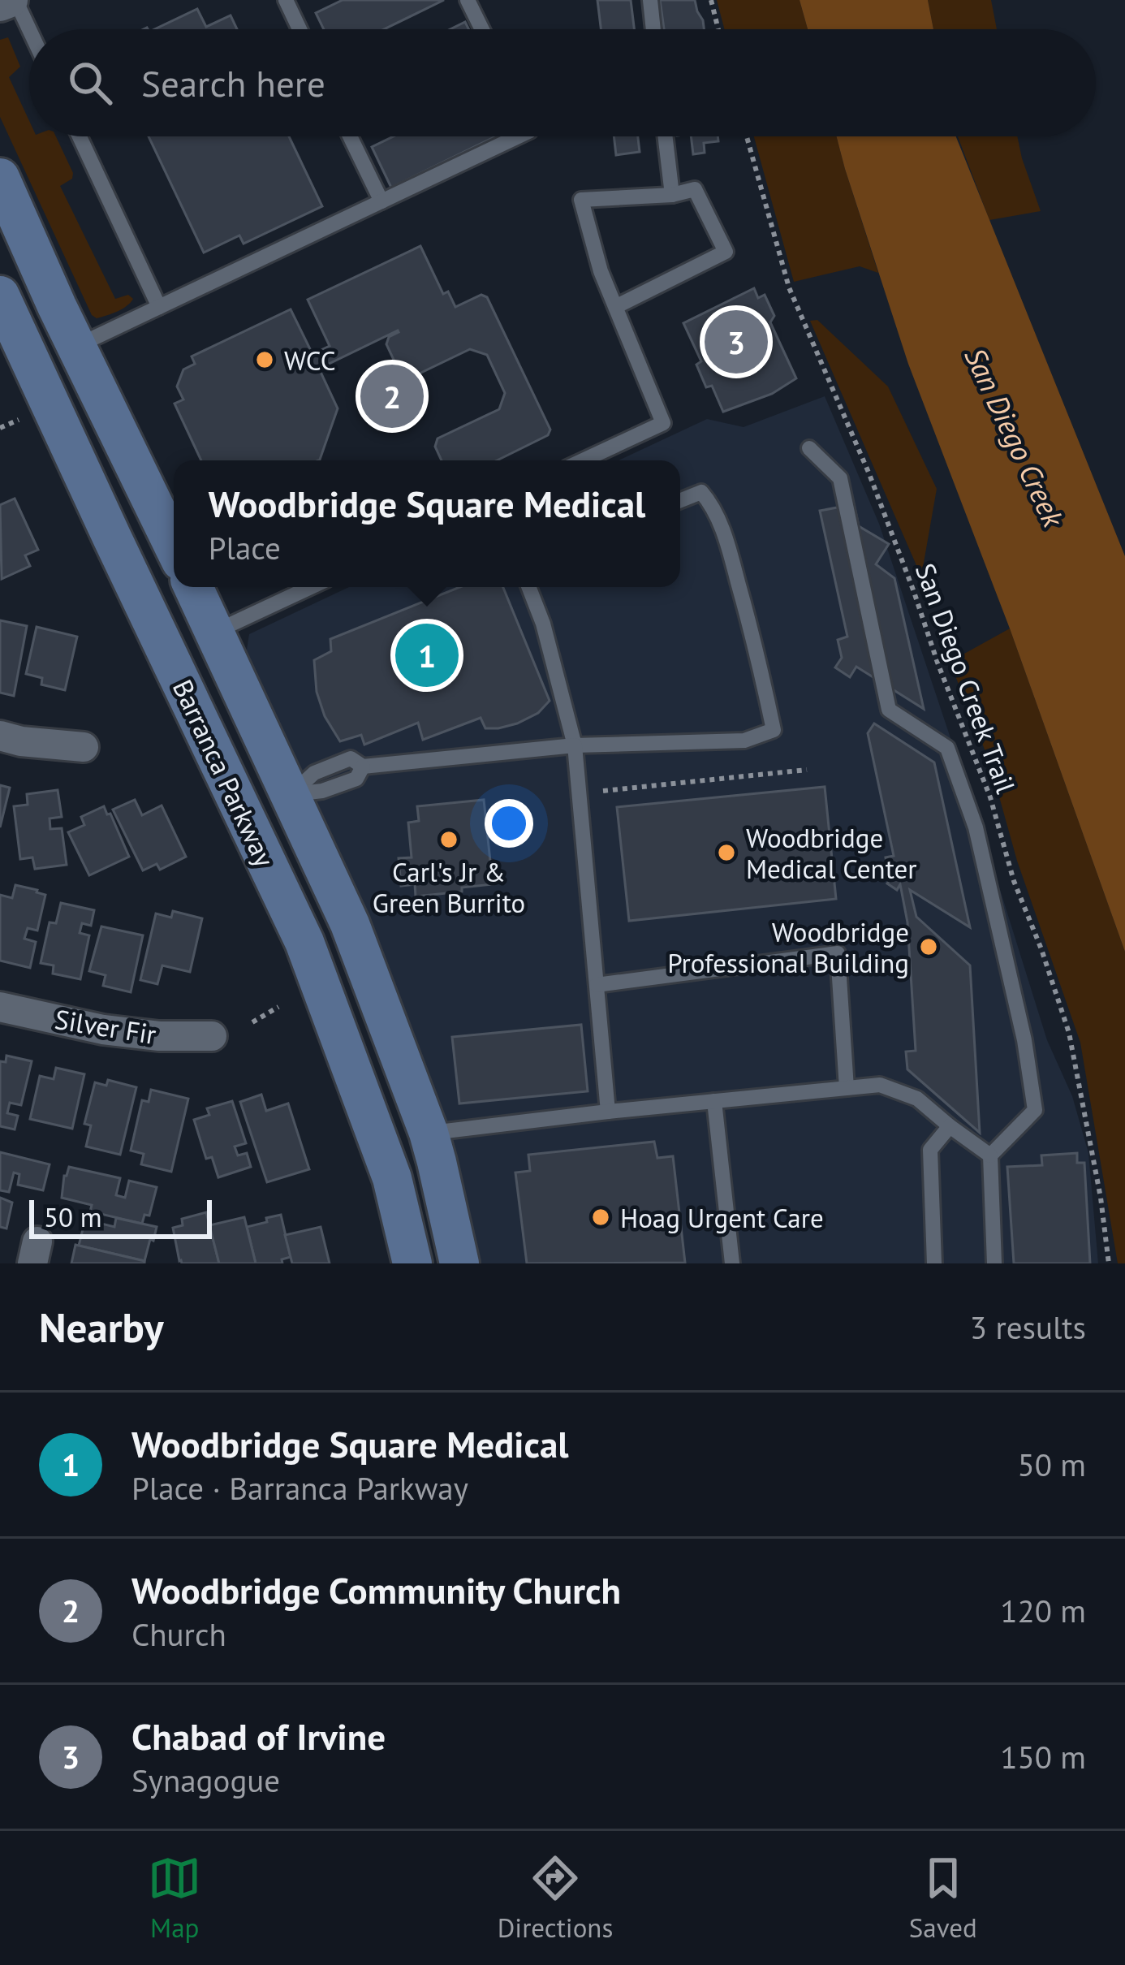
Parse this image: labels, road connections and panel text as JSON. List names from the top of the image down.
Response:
{
  "streets": {
    "main road": ["Barranca Parkway"],
    "street": ["Silver Fir"],
    "path": ["San Diego Creek Trail"]
  },
  "water": ["San Diego Creek"],
  "places": [
    "WCC",
    "Carl's Jr & Green Burrito",
    "Woodbridge Medical Center",
    "Woodbridge Professional Building",
    "Hoag Urgent Care"
  ],
  "scale_bar": "50 m",
  "page": {
    "search": "Search here",
    "pins": ["3", "2", "1"],
    "popup": ["Woodbridge Square Medical", "Place"],
    "scale": "50 m",
    "heading": ["Nearby", "3 results"],
    "list": [
      {
        "mark": "1",
        "name": "Woodbridge Square Medical",
        "note": "Place · Barranca Parkway",
        "value": "50 m"
      },
      {
        "mark": "2",
        "name": "Woodbridge Community Church",
        "note": "Church",
        "value": "120 m"
      },
      {
        "mark": "3",
        "name": "Chabad of Irvine",
        "note": "Synagogue",
        "value": "150 m"
      }
    ],
    "nav": ["Map", "Directions", "Saved"]
  }
}
